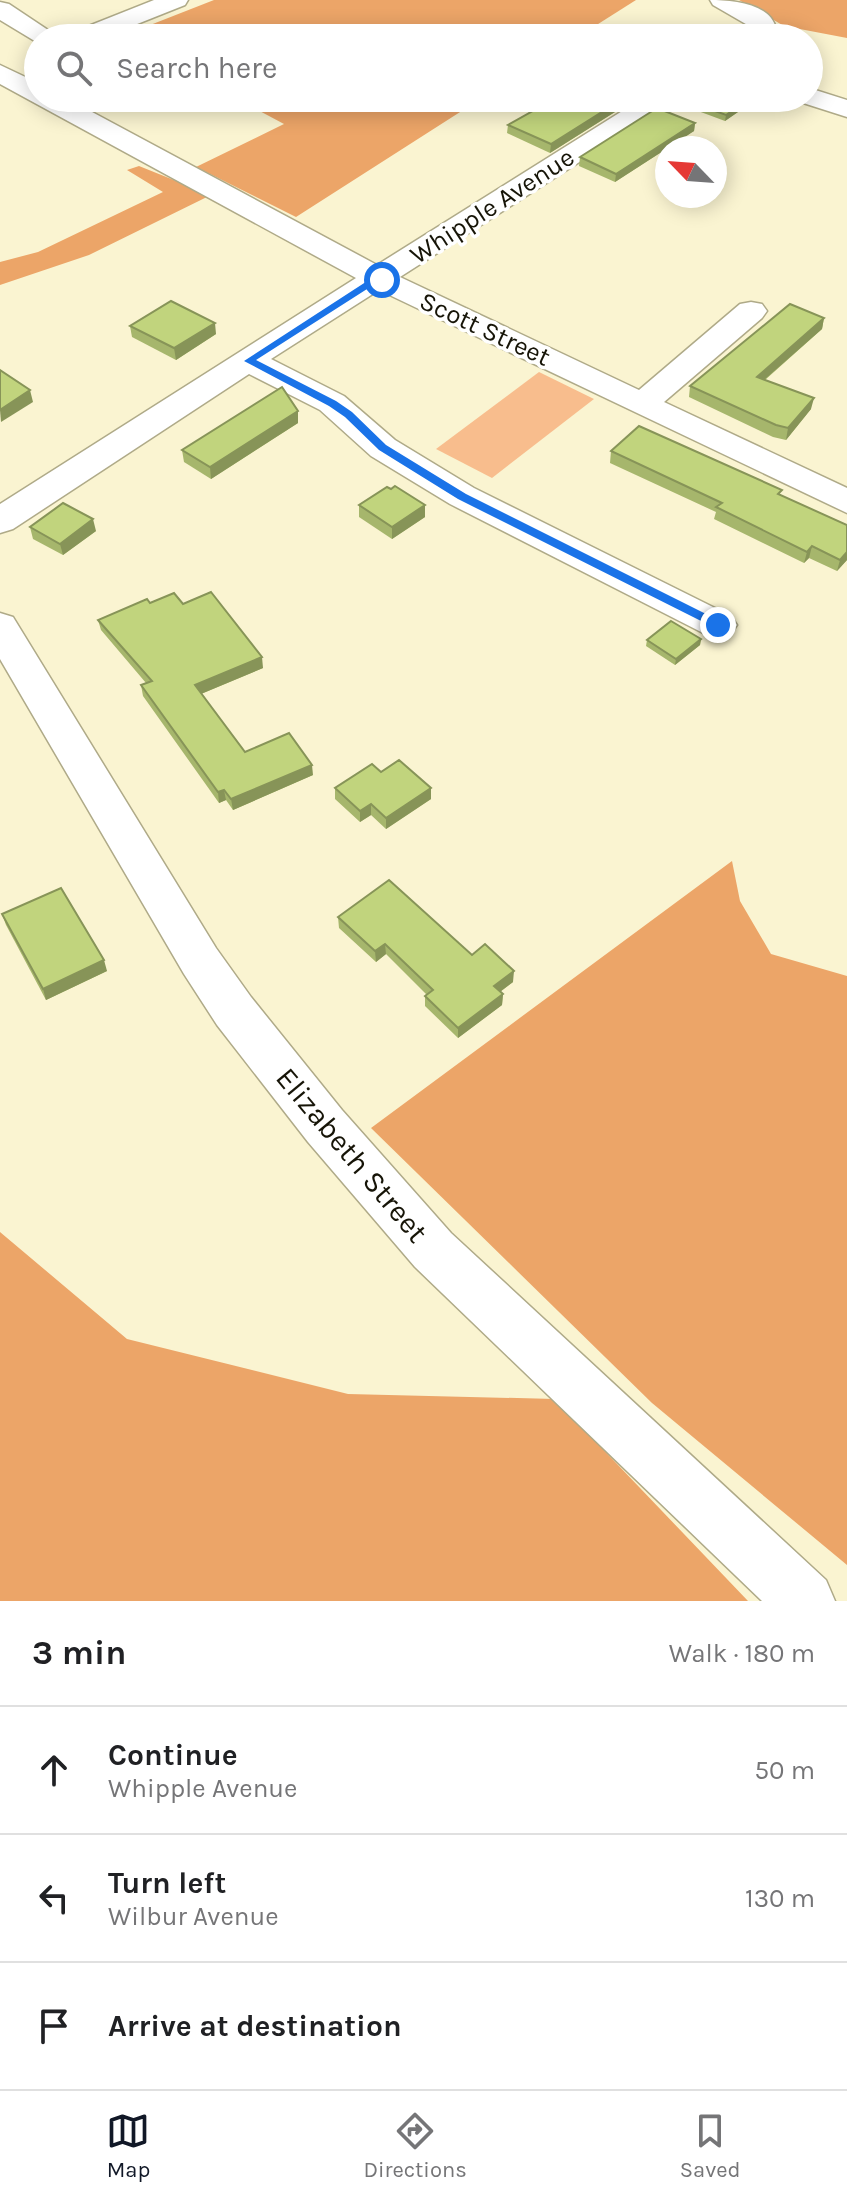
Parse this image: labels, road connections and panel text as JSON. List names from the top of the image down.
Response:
{
  "streets": {
    "street": ["Whipple Avenue", "Scott Street", "Elizabeth Street"]
  },
  "crossings": [
    ["Whipple Avenue", "Scott Street"]
  ],
  "north": "top left",
  "page": {
    "search": "Search here",
    "heading": ["3 min", "Walk · 180 m"],
    "list": [
      ["Continue", "Whipple Avenue", "50 m"],
      ["Turn left", "Wilbur Avenue", "130 m"],
      "Arrive at destination"
    ],
    "nav": ["Map", "Directions", "Saved"]
  }
}
